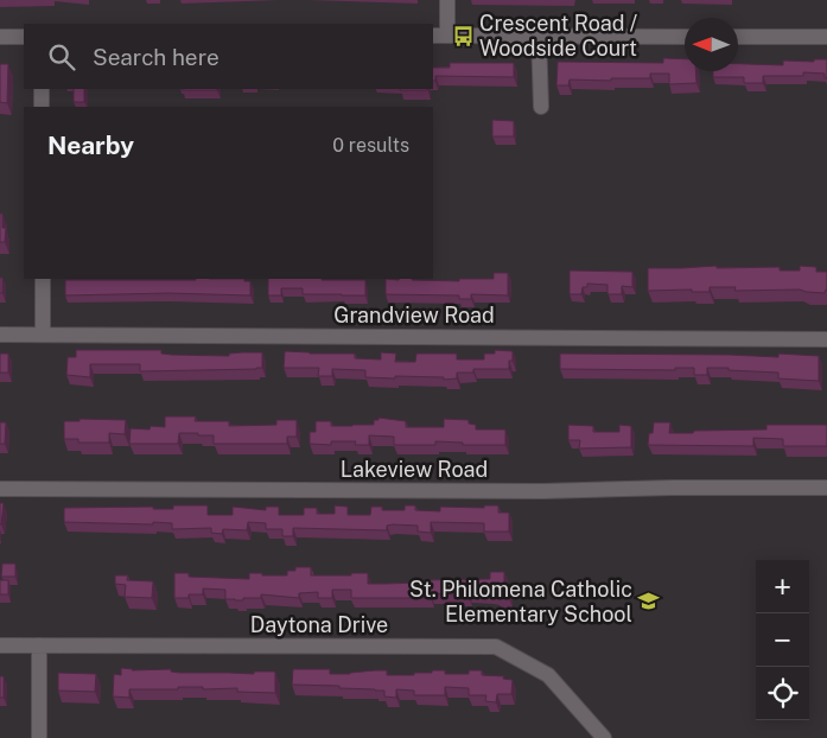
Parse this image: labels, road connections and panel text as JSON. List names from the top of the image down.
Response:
{
  "streets": {
    "street": ["Grandview Road", "Lakeview Road", "Daytona Drive"]
  },
  "places": {
    "bus stop": ["Crescent Road / Woodside Court"],
    "school or university": ["St. Philomena Catholic Elementary School"]
  },
  "north": "left",
  "page": {
    "search": "Search here",
    "heading": ["Nearby", "0 results"],
    "map_buttons": ["+", "−"]
  }
}
